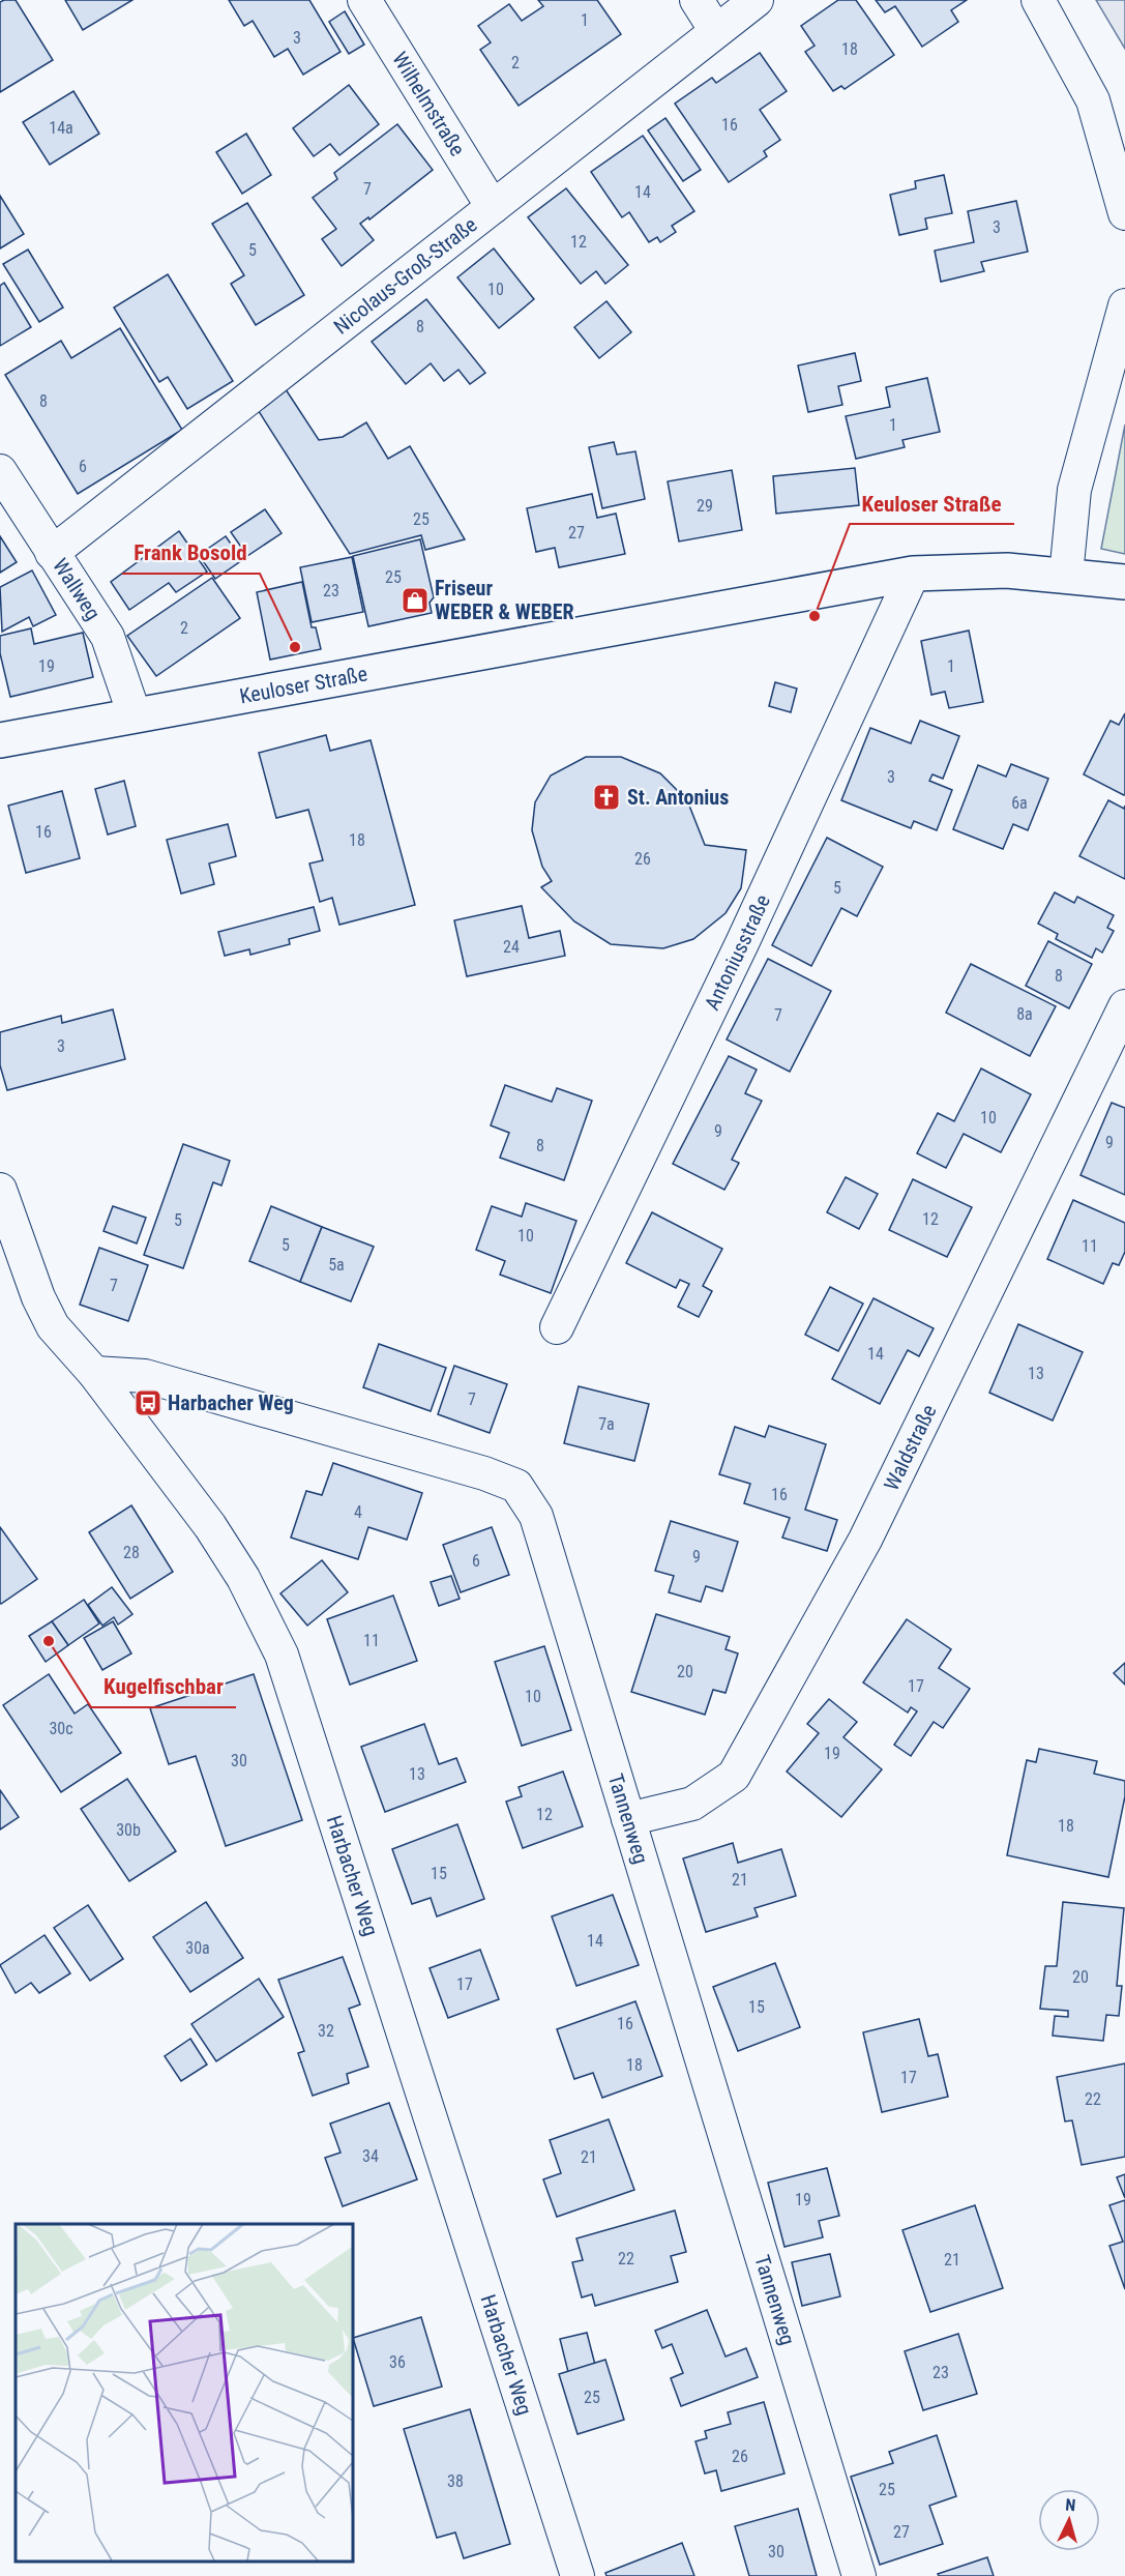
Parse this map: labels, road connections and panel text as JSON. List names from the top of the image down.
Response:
{
  "streets": {
    "street": [
      "Wilhelmstraße",
      "Nicolaus-Groß-Straße",
      "Wallweg",
      "Keuloser Straße",
      "Antoniusstraße",
      "Waldstraße",
      "Tannenweg",
      "Harbacher Weg"
    ]
  },
  "crossings": [
    ["Wilhelmstraße", "Nicolaus-Groß-Straße"],
    ["Nicolaus-Groß-Straße", "Wallweg"],
    ["Wallweg", "Keuloser Straße"],
    ["Keuloser Straße", "Antoniusstraße"],
    ["Waldstraße", "Tannenweg"],
    ["Tannenweg", "Harbacher Weg"]
  ],
  "places": {
    "shop": ["Friseur WEBER & WEBER"],
    "other": ["Keuloser Straße", "Frank Bosold", "Kugelfischbar"],
    "church": ["St. Antonius"],
    "bus stop": ["Harbacher Weg"]
  },
  "house_numbers": [
    "1",
    "3",
    "18",
    "2",
    "16",
    "14a",
    "7",
    "14",
    "3",
    "12",
    "5",
    "10",
    "8",
    "8",
    "1",
    "6",
    "29",
    "25",
    "27",
    "25",
    "23",
    "2",
    "19",
    "1",
    "3",
    "6a",
    "16",
    "18",
    "26",
    "5",
    "24",
    "8",
    "8a",
    "7",
    "3",
    "10",
    "9",
    "9",
    "8",
    "12",
    "5",
    "10",
    "5",
    "11",
    "5a",
    "7",
    "14",
    "13",
    "7",
    "7a",
    "16",
    "4",
    "28",
    "9",
    "6",
    "11",
    "20",
    "17",
    "10",
    "30c",
    "19",
    "30",
    "13",
    "12",
    "18",
    "30b",
    "15",
    "21",
    "14",
    "30a",
    "20",
    "17",
    "15",
    "16",
    "32",
    "18",
    "17",
    "22",
    "34",
    "21",
    "19",
    "22",
    "21",
    "36",
    "23",
    "25",
    "26",
    "38",
    "25",
    "27",
    "30"
  ],
  "north": "top"
}
